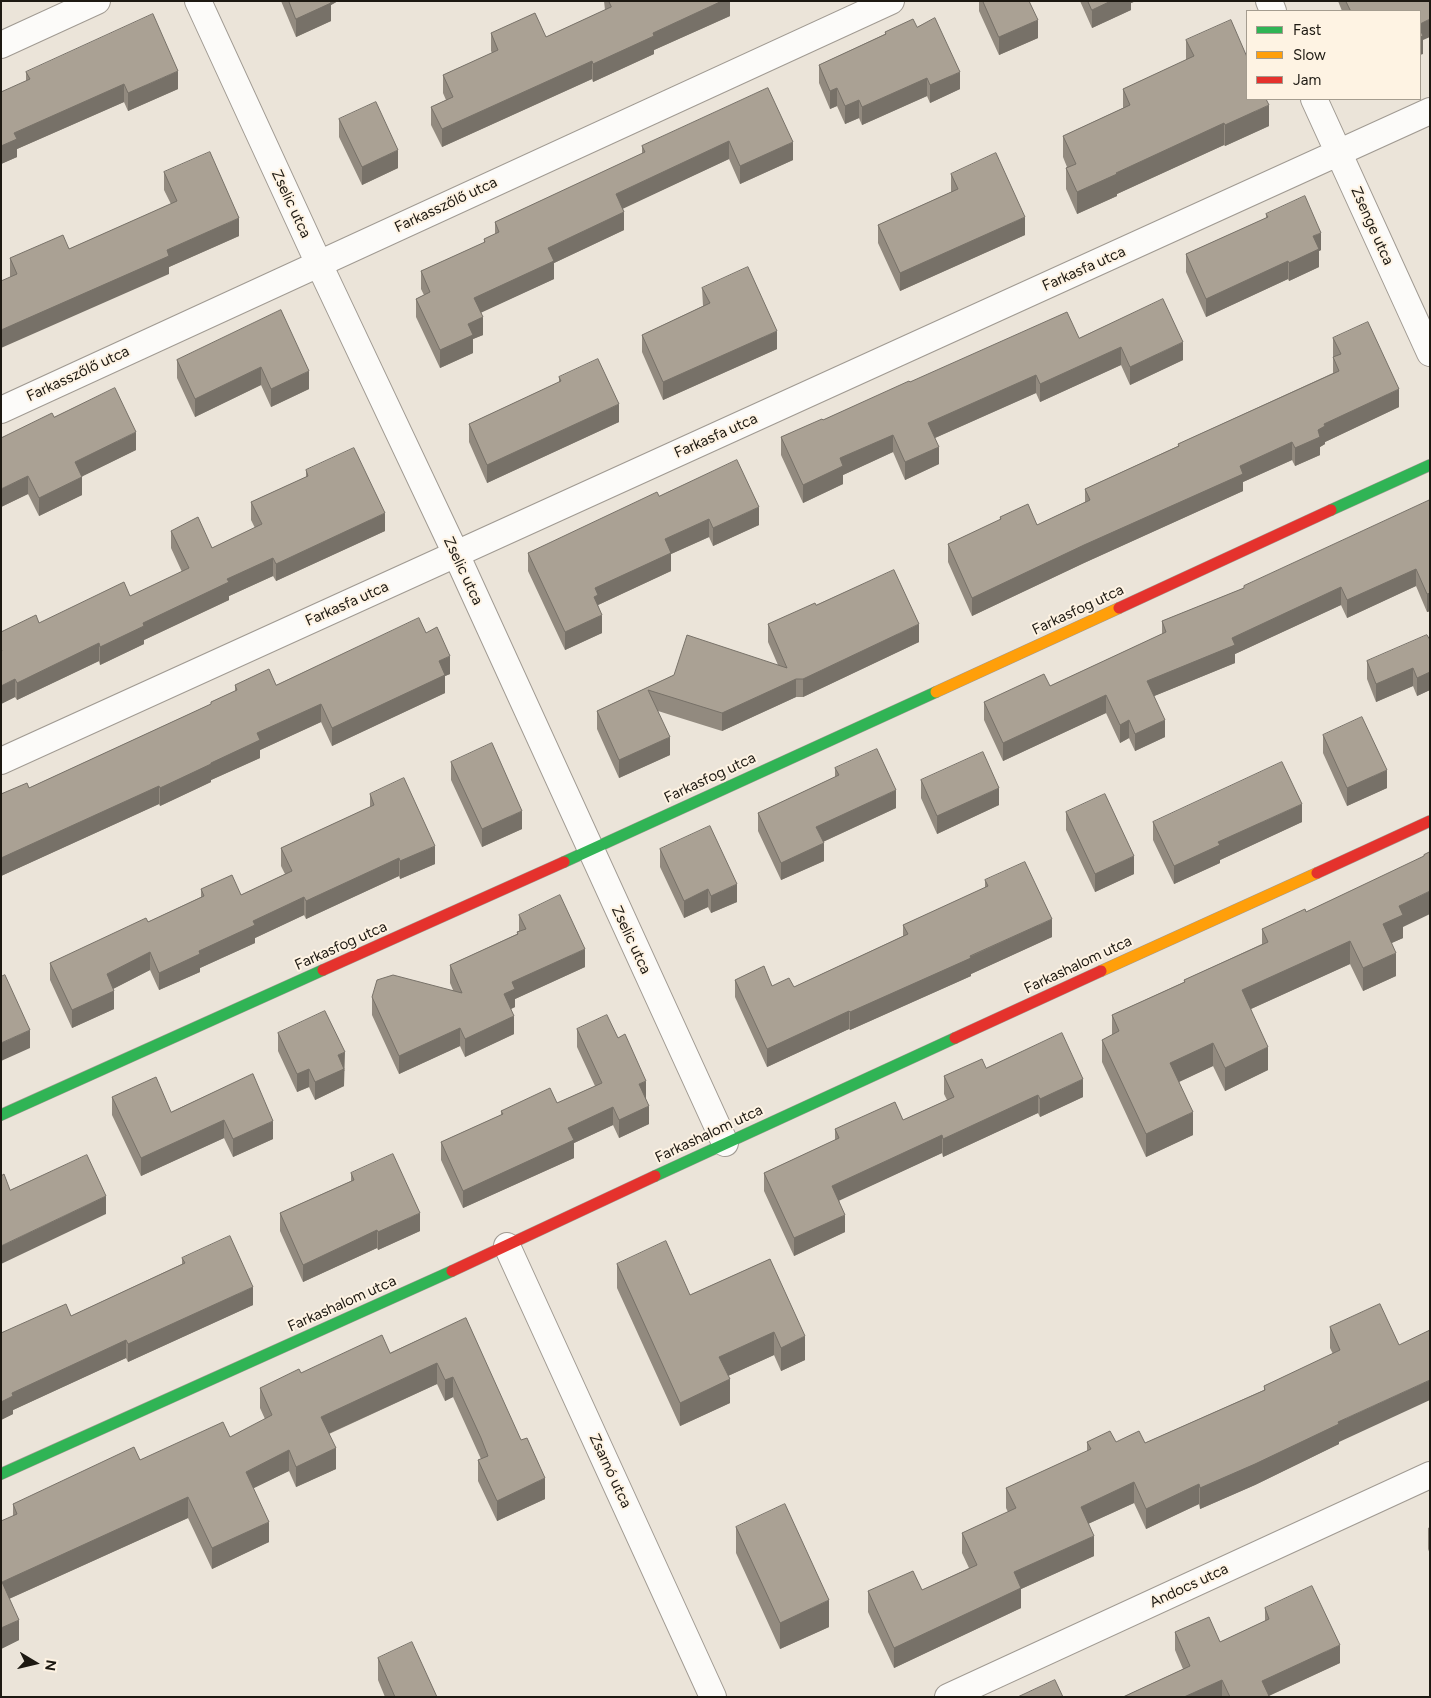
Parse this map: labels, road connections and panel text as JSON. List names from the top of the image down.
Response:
{
  "streets": {
    "street": [
      "Zselic utca",
      "Farkasszőlő utca",
      "Zsenge utca",
      "Farkasfa utca",
      "Farkasfog utca",
      "Farkashalom utca",
      "Zsarnó utca",
      "Andocs utca"
    ]
  },
  "crossings": [
    ["Zselic utca", "Farkasszőlő utca"],
    ["Zselic utca", "Farkasfa utca"],
    ["Zselic utca", "Farkasfog utca"],
    ["Zselic utca", "Farkashalom utca"],
    ["Zsenge utca", "Farkasfa utca"],
    ["Farkashalom utca", "Zsarnó utca"]
  ],
  "legend": ["Fast", "Slow", "Jam"],
  "north": "right"
}
